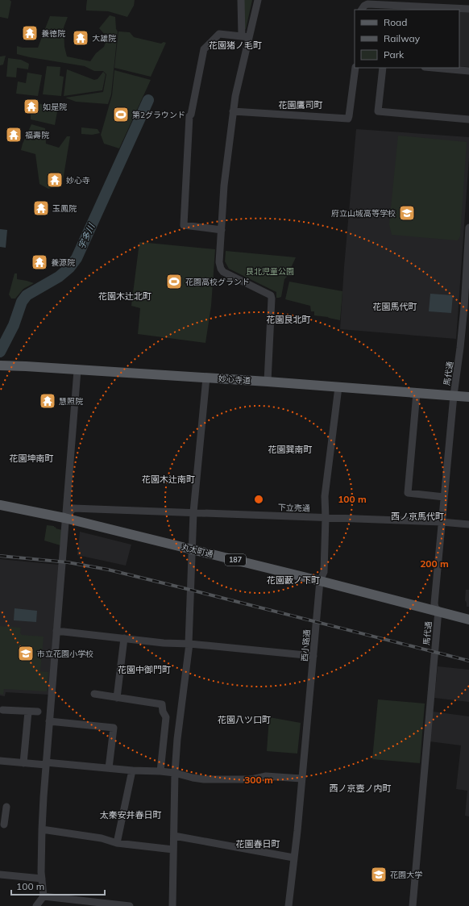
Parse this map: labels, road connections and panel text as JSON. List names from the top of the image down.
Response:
{
  "streets": {
    "main road": ["妙心寺道", "丸太町通", "187"],
    "street": ["馬代通", "下立売通", "西小路通"]
  },
  "crossings": [
    ["馬代通", "妙心寺道"],
    ["馬代通", "下立売通"],
    ["馬代通", "丸太町通"],
    ["妙心寺道", "西小路通"],
    ["下立売通", "丸太町通"],
    ["下立売通", "西小路通"],
    ["丸太町通", "西小路通"]
  ],
  "districts": [
    "花園猪ノ毛町",
    "花園鷹司町",
    "花園木辻北町",
    "花園馬代町",
    "花園艮北町",
    "花園巽南町",
    "花園坤南町",
    "花園木辻南町",
    "西ノ京馬代町",
    "花園藪ノ下町",
    "花園中御門町",
    "花園八ツ口町",
    "西ノ京壺ノ内町",
    "太秦安井春日町",
    "花園春日町"
  ],
  "water": ["宇多川"],
  "parks": ["艮北児童公園"],
  "places": {
    "temple": [
      "養徳院",
      "大雄院",
      "如是院",
      "福壽院",
      "妙心寺",
      "玉鳳院",
      "養源院",
      "慧照院"
    ],
    "sports": ["第2グラウンド", "花園高校グランド"],
    "school or university": ["府立山城高等学校", "市立花園小学校", "花園大学"]
  },
  "legend": ["Road", "Railway", "Park"],
  "scale_bar": "100 m",
  "rings": ["100 m", "200 m", "300 m"]
}
